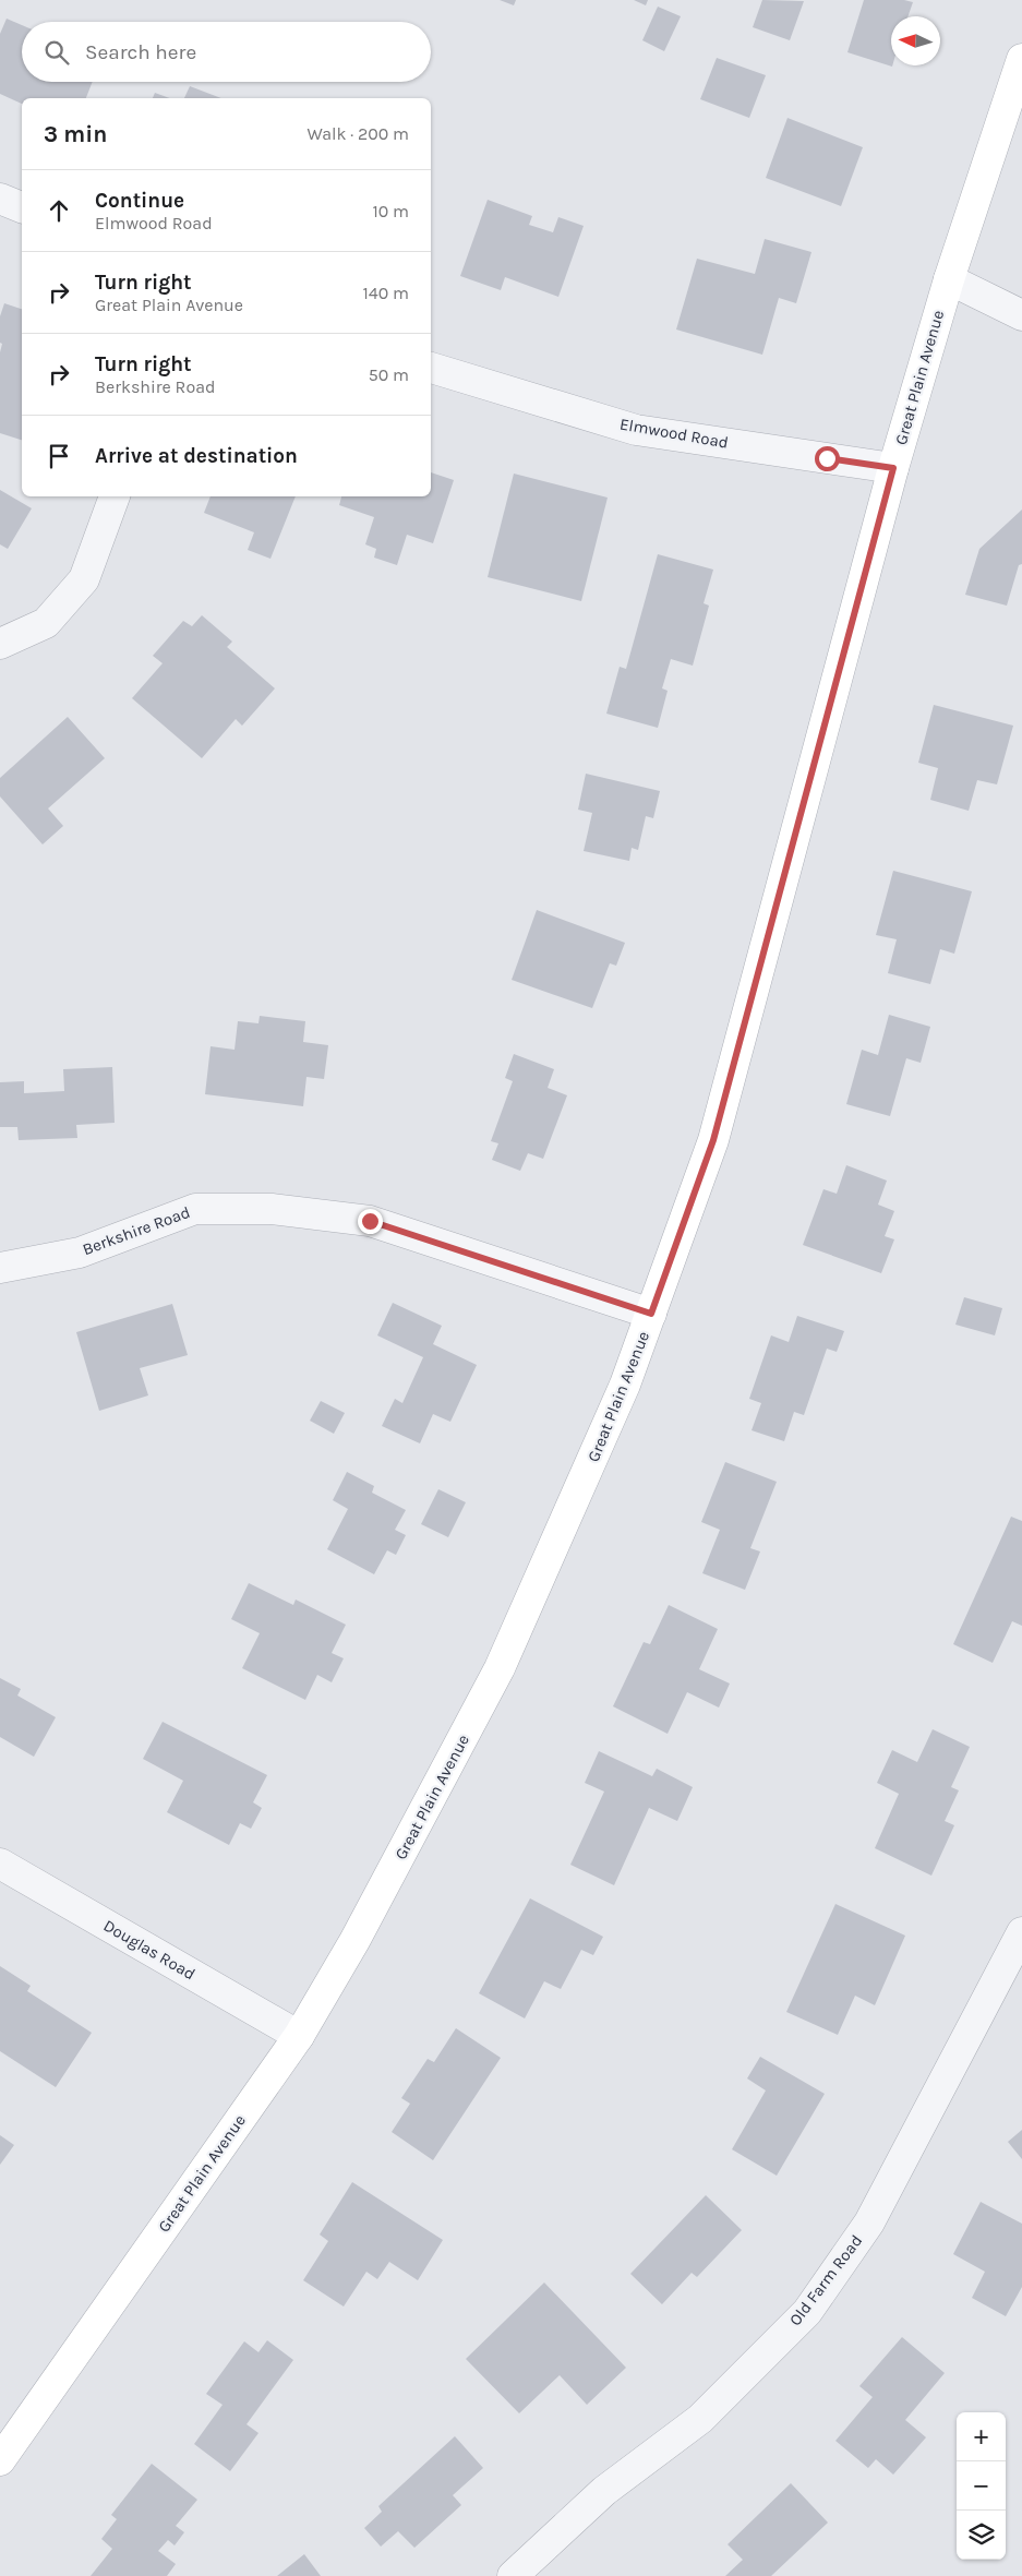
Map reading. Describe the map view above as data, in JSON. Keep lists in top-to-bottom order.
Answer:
{
  "streets": {
    "main road": ["Great Plain Avenue"],
    "street": [
      "Elmwood Road",
      "Berkshire Road",
      "Douglas Road",
      "Old Farm Road"
    ]
  },
  "crossings": [
    ["Great Plain Avenue", "Elmwood Road"],
    ["Great Plain Avenue", "Berkshire Road"],
    ["Great Plain Avenue", "Douglas Road"]
  ],
  "north": "left",
  "page": {
    "search": "Search here",
    "heading": ["3 min", "Walk · 200 m"],
    "list": [
      ["Continue", "Elmwood Road", "10 m"],
      ["Turn right", "Great Plain Avenue", "140 m"],
      ["Turn right", "Berkshire Road", "50 m"],
      "Arrive at destination"
    ],
    "map_buttons": ["+", "−"]
  }
}
